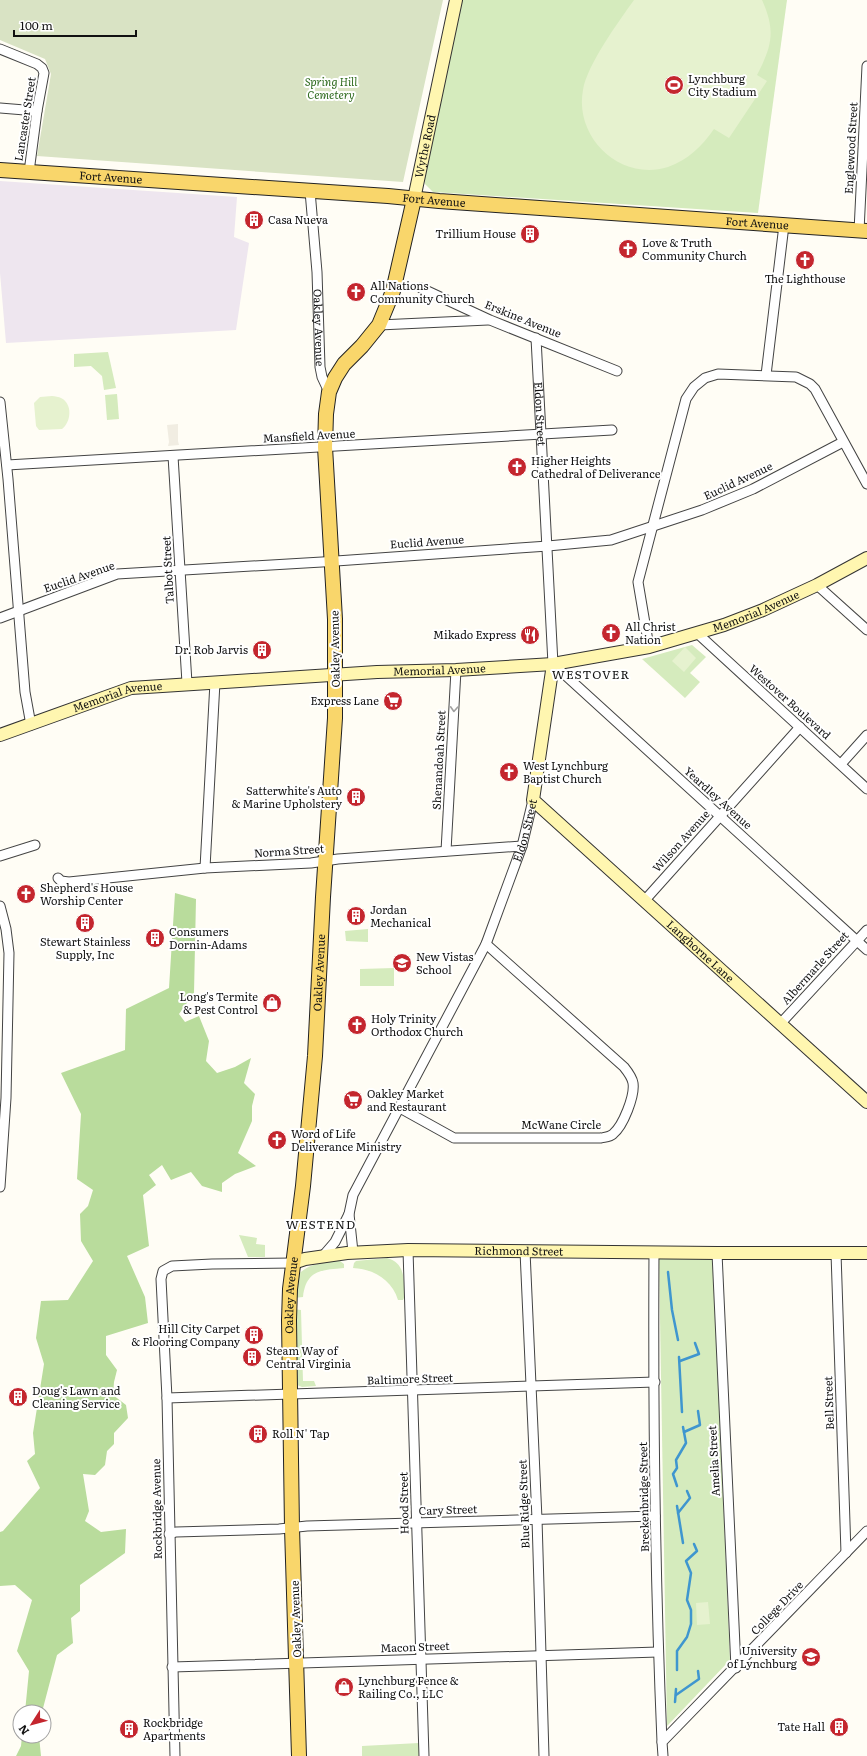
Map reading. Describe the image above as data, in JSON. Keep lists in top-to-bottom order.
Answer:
{
  "streets": {
    "main road": ["Wythe Road", "Fort Avenue", "Oakley Avenue"],
    "street": [
      "Lancaster Street",
      "Englewood Street",
      "Erskine Avenue",
      "Eldon Street",
      "Mansfield Avenue",
      "Euclid Avenue",
      "Talbot Street",
      "Memorial Avenue",
      "Westover Boulevard",
      "Shenandoah Street",
      "Yeardley Avenue",
      "Wilson Avenue",
      "Norma Street",
      "Langhorne Lane",
      "Albermarle Street",
      "McWane Circle",
      "Richmond Street",
      "Baltimore Street",
      "Bell Street",
      "Amelia Street",
      "Breckenbridge Street",
      "Hood Street",
      "Blue Ridge Street",
      "Rockbridge Avenue",
      "Cary Street",
      "College Drive",
      "Macon Street"
    ]
  },
  "crossings": [
    ["Lancaster Street", "Fort Avenue"],
    ["Wythe Road", "Fort Avenue"],
    ["Wythe Road", "Oakley Avenue"],
    ["Englewood Street", "Fort Avenue"],
    ["Fort Avenue", "Oakley Avenue"],
    ["Erskine Avenue", "Eldon Street"],
    ["Oakley Avenue", "Mansfield Avenue"],
    ["Oakley Avenue", "Euclid Avenue"],
    ["Oakley Avenue", "Memorial Avenue"],
    ["Oakley Avenue", "Norma Street"],
    ["Oakley Avenue", "Richmond Street"],
    ["Oakley Avenue", "Baltimore Street"],
    ["Oakley Avenue", "Cary Street"],
    ["Oakley Avenue", "Macon Street"],
    ["Eldon Street", "Mansfield Avenue"],
    ["Eldon Street", "Euclid Avenue"],
    ["Eldon Street", "Memorial Avenue"],
    ["Eldon Street", "Yeardley Avenue"],
    ["Eldon Street", "Norma Street"],
    ["Eldon Street", "Langhorne Lane"],
    ["Eldon Street", "McWane Circle"],
    ["Eldon Street", "Richmond Street"],
    ["Mansfield Avenue", "Talbot Street"],
    ["Euclid Avenue", "Talbot Street"],
    ["Talbot Street", "Memorial Avenue"],
    ["Memorial Avenue", "Westover Boulevard"],
    ["Memorial Avenue", "Shenandoah Street"],
    ["Memorial Avenue", "Yeardley Avenue"],
    ["Westover Boulevard", "Wilson Avenue"],
    ["Shenandoah Street", "Norma Street"],
    ["Yeardley Avenue", "Wilson Avenue"],
    ["Yeardley Avenue", "Albermarle Street"],
    ["Wilson Avenue", "Langhorne Lane"],
    ["Langhorne Lane", "Albermarle Street"],
    ["Richmond Street", "Bell Street"],
    ["Richmond Street", "Amelia Street"],
    ["Richmond Street", "Breckenbridge Street"],
    ["Richmond Street", "Hood Street"],
    ["Richmond Street", "Blue Ridge Street"],
    ["Richmond Street", "Rockbridge Avenue"],
    ["Baltimore Street", "Breckenbridge Street"],
    ["Baltimore Street", "Hood Street"],
    ["Baltimore Street", "Blue Ridge Street"],
    ["Baltimore Street", "Rockbridge Avenue"],
    ["Bell Street", "College Drive"],
    ["Amelia Street", "College Drive"],
    ["Breckenbridge Street", "Cary Street"],
    ["Breckenbridge Street", "College Drive"],
    ["Breckenbridge Street", "Macon Street"],
    ["Hood Street", "Cary Street"],
    ["Hood Street", "Macon Street"],
    ["Blue Ridge Street", "Cary Street"],
    ["Blue Ridge Street", "Macon Street"],
    ["Rockbridge Avenue", "Cary Street"],
    ["Rockbridge Avenue", "Macon Street"]
  ],
  "one_way": ["Shenandoah Street"],
  "districts": ["WESTOVER", "WESTEND"],
  "parks": ["Spring Hill Cemetery"],
  "places": {
    "sports": ["Lynchburg City Stadium"],
    "building": [
      "Casa Nueva",
      "Trillium House",
      "Dr. Rob Jarvis",
      "Satterwhite's Auto & Marine Upholstery",
      "Jordan Mechanical",
      "Stewart Stainless Supply, Inc",
      "Consumers Dornin-Adams",
      "Hill City Carpet & Flooring Company",
      "Steam Way of Central Virginia",
      "Doug's Lawn and Cleaning Service",
      "Roll N' Tap",
      "Tate Hall",
      "Rockbridge Apartments"
    ],
    "church": [
      "Love & Truth Community Church",
      "The Lighthouse",
      "All Nations Community Church",
      "Higher Heights Cathedral of Deliverance",
      "All Christ Nation",
      "West Lynchburg Baptist Church",
      "Shepherd's House Worship Center",
      "Holy Trinity Orthodox Church",
      "Word of Life Deliverance Ministry"
    ],
    "restaurant": ["Mikado Express"],
    "supermarket": ["Express Lane", "Oakley Market and Restaurant"],
    "school or university": ["New Vistas School", "University of Lynchburg"],
    "shop": ["Long's Termite & Pest Control", "Lynchburg Fence & Railing Co., LLC"]
  },
  "scale_bar": "100 m",
  "north": "bottom left"
}
